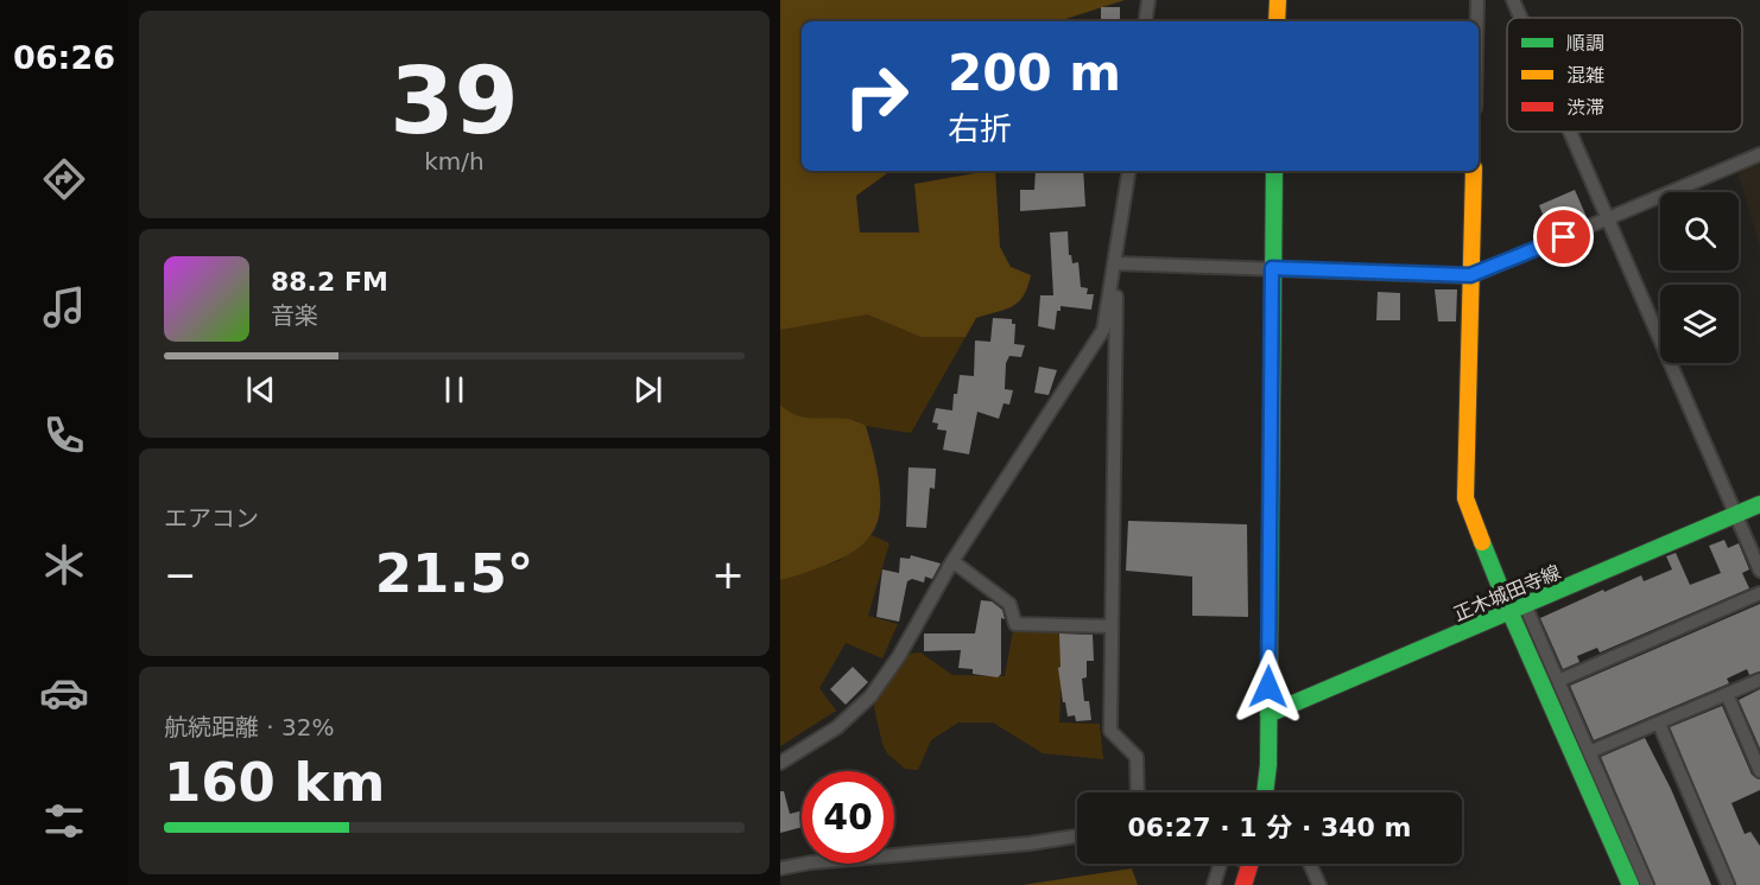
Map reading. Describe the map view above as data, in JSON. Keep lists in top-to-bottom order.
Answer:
{
  "streets": {
    "street": ["正木城田寺線"]
  },
  "legend": ["順調", "混雑", "渋滞"],
  "page": {
    "tabs": "06:26",
    "tile": [
      ["39", "km/h"],
      "エアコン",
      ["航続距離 · 32%", "160 km"]
    ],
    "turn": ["200 m", "右折"],
    "song": ["88.2 FM", "音楽"],
    "heat": ["−", "21.5°", "+"],
    "limit": "40",
    "trip": "06:27 · 1 分 · 340 m"
  }
}
